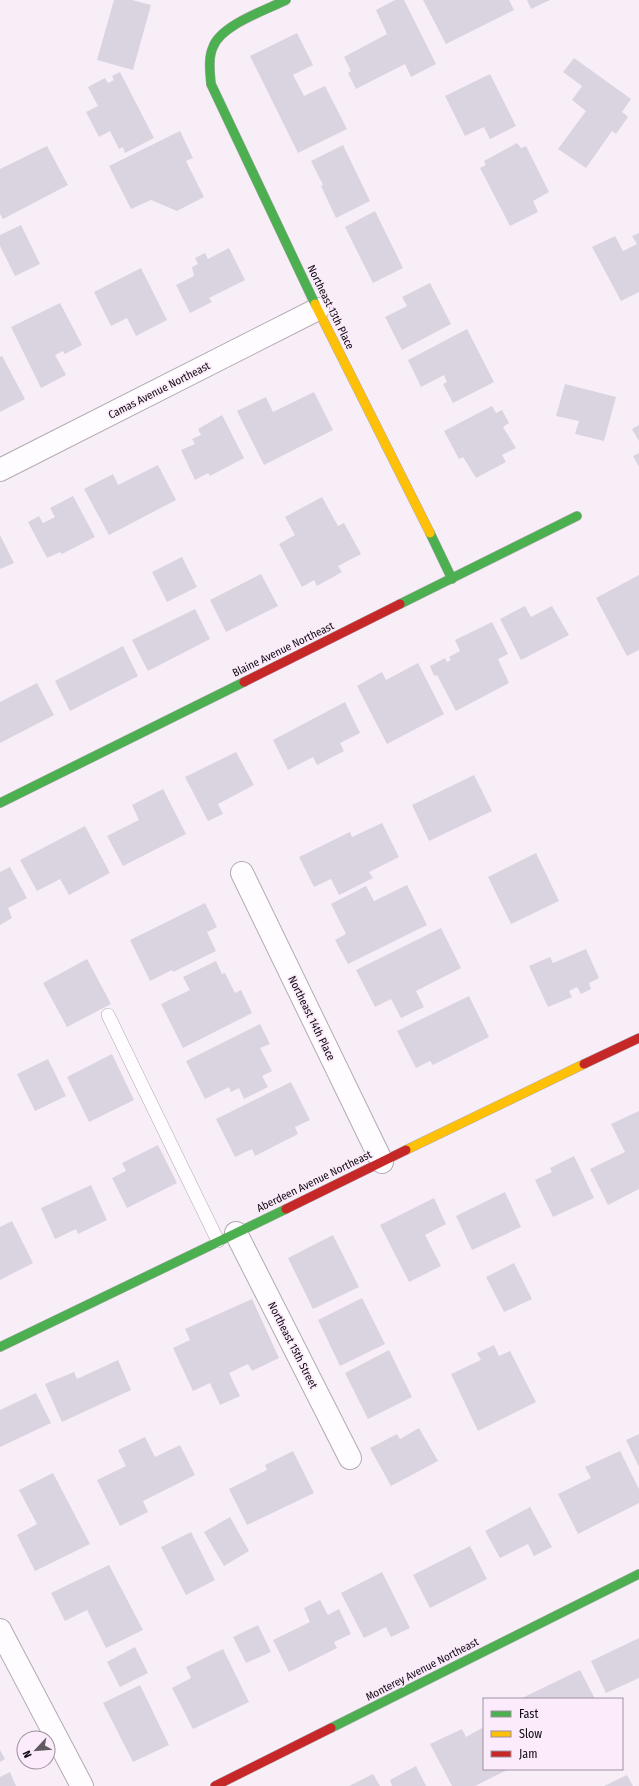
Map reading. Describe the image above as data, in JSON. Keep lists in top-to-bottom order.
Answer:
{
  "streets": {
    "street": [
      "Northeast 13th Place",
      "Camas Avenue Northeast",
      "Blaine Avenue Northeast",
      "Northeast 14th Place",
      "Aberdeen Avenue Northeast",
      "Northeast 15th Street",
      "Monterey Avenue Northeast"
    ]
  },
  "crossings": [
    ["Northeast 13th Place", "Camas Avenue Northeast"],
    ["Northeast 13th Place", "Blaine Avenue Northeast"],
    ["Northeast 14th Place", "Aberdeen Avenue Northeast"],
    ["Aberdeen Avenue Northeast", "Northeast 15th Street"]
  ],
  "legend": ["Fast", "Slow", "Jam"],
  "north": "bottom left"
}
